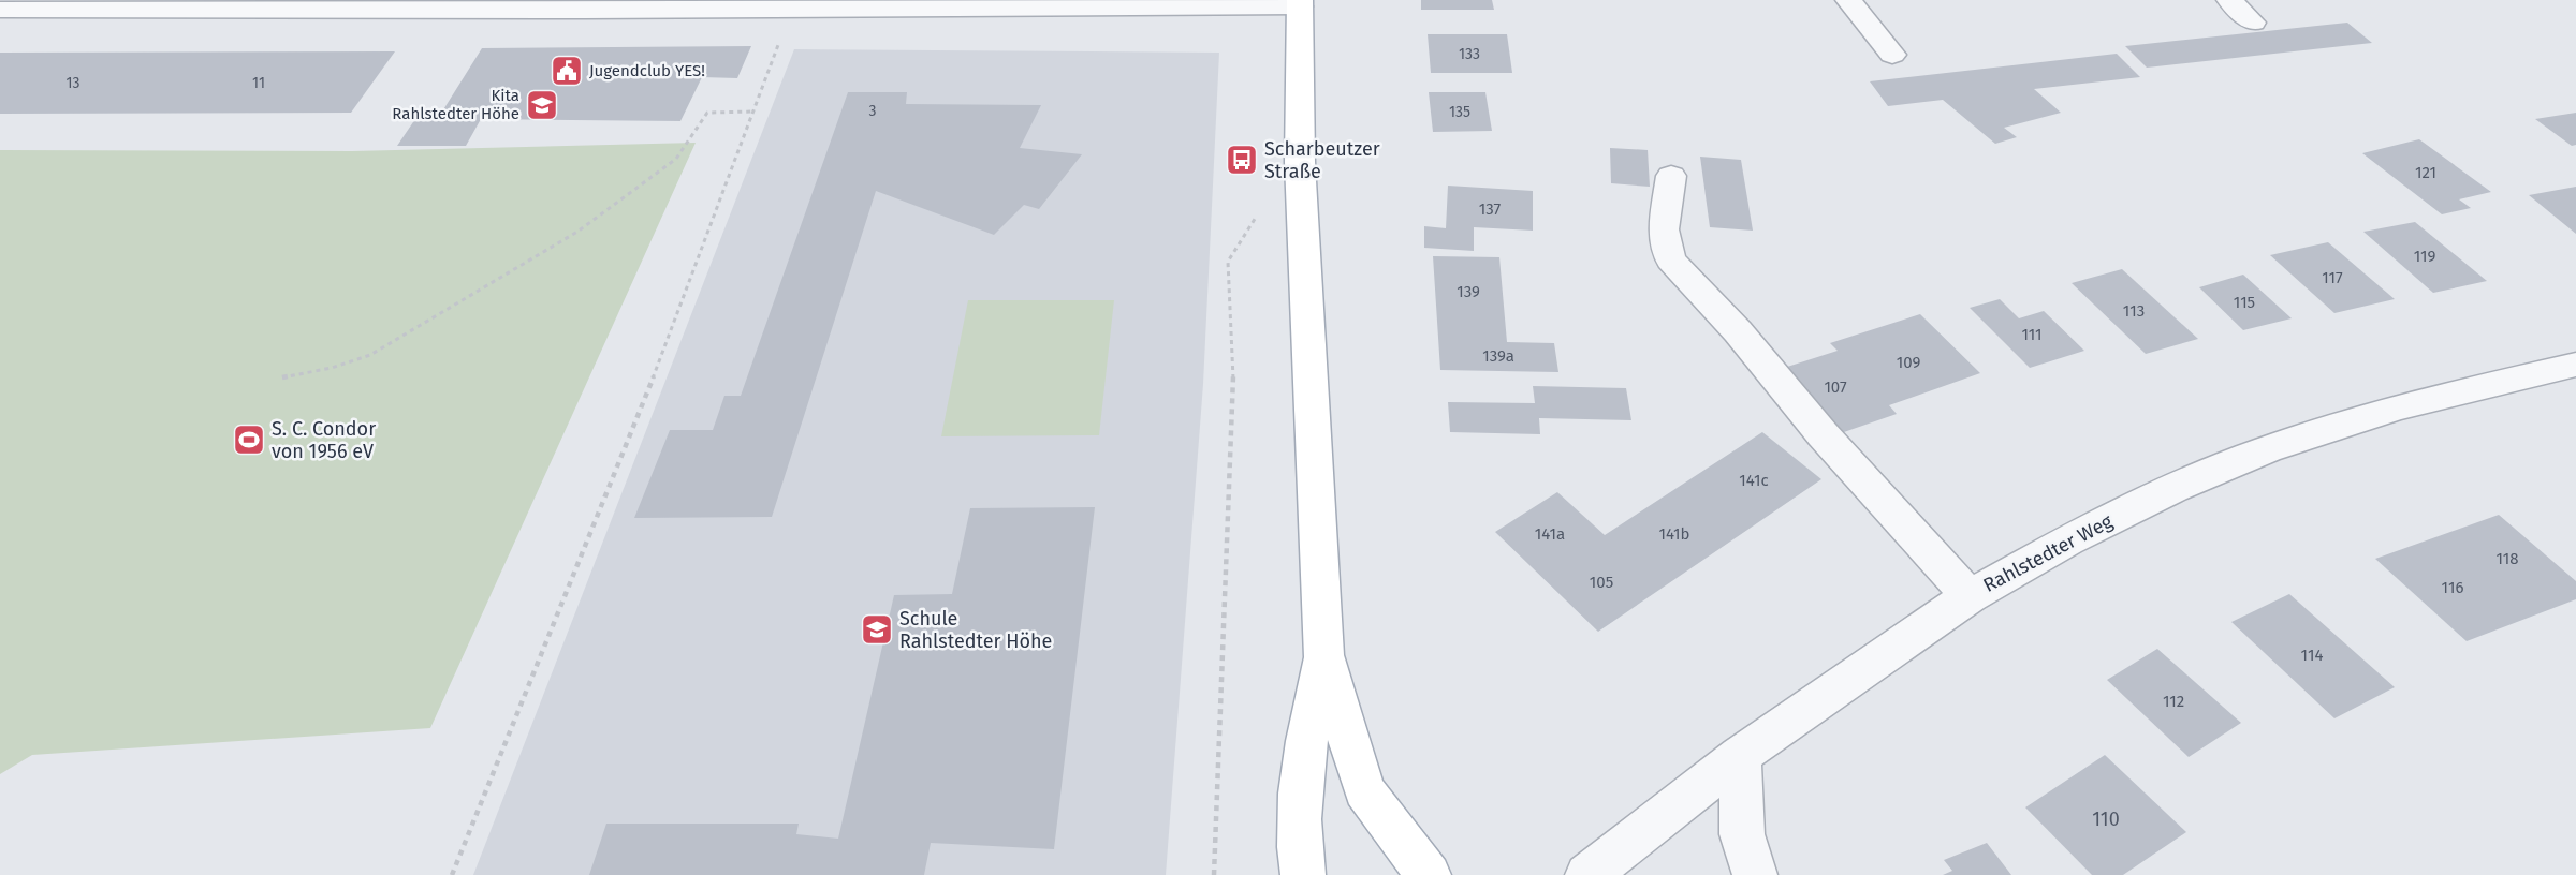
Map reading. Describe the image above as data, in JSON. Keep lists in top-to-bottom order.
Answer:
{
  "streets": {
    "street": ["Rahlstedter Weg"]
  },
  "places": {
    "public building": ["Jugendclub YES!"],
    "school or university": ["Kita Rahlstedter Höhe", "Schule Rahlstedter Höhe"],
    "bus stop": ["Scharbeutzer Straße"],
    "sports": ["S. C. Condor von 1956 eV"]
  },
  "house_numbers": [
    "133",
    "13",
    "11",
    "3",
    "135",
    "121",
    "137",
    "119",
    "117",
    "139",
    "115",
    "113",
    "111",
    "139a",
    "109",
    "107",
    "141c",
    "141a",
    "141b",
    "118",
    "105",
    "116",
    "114",
    "112",
    "110"
  ]
}
